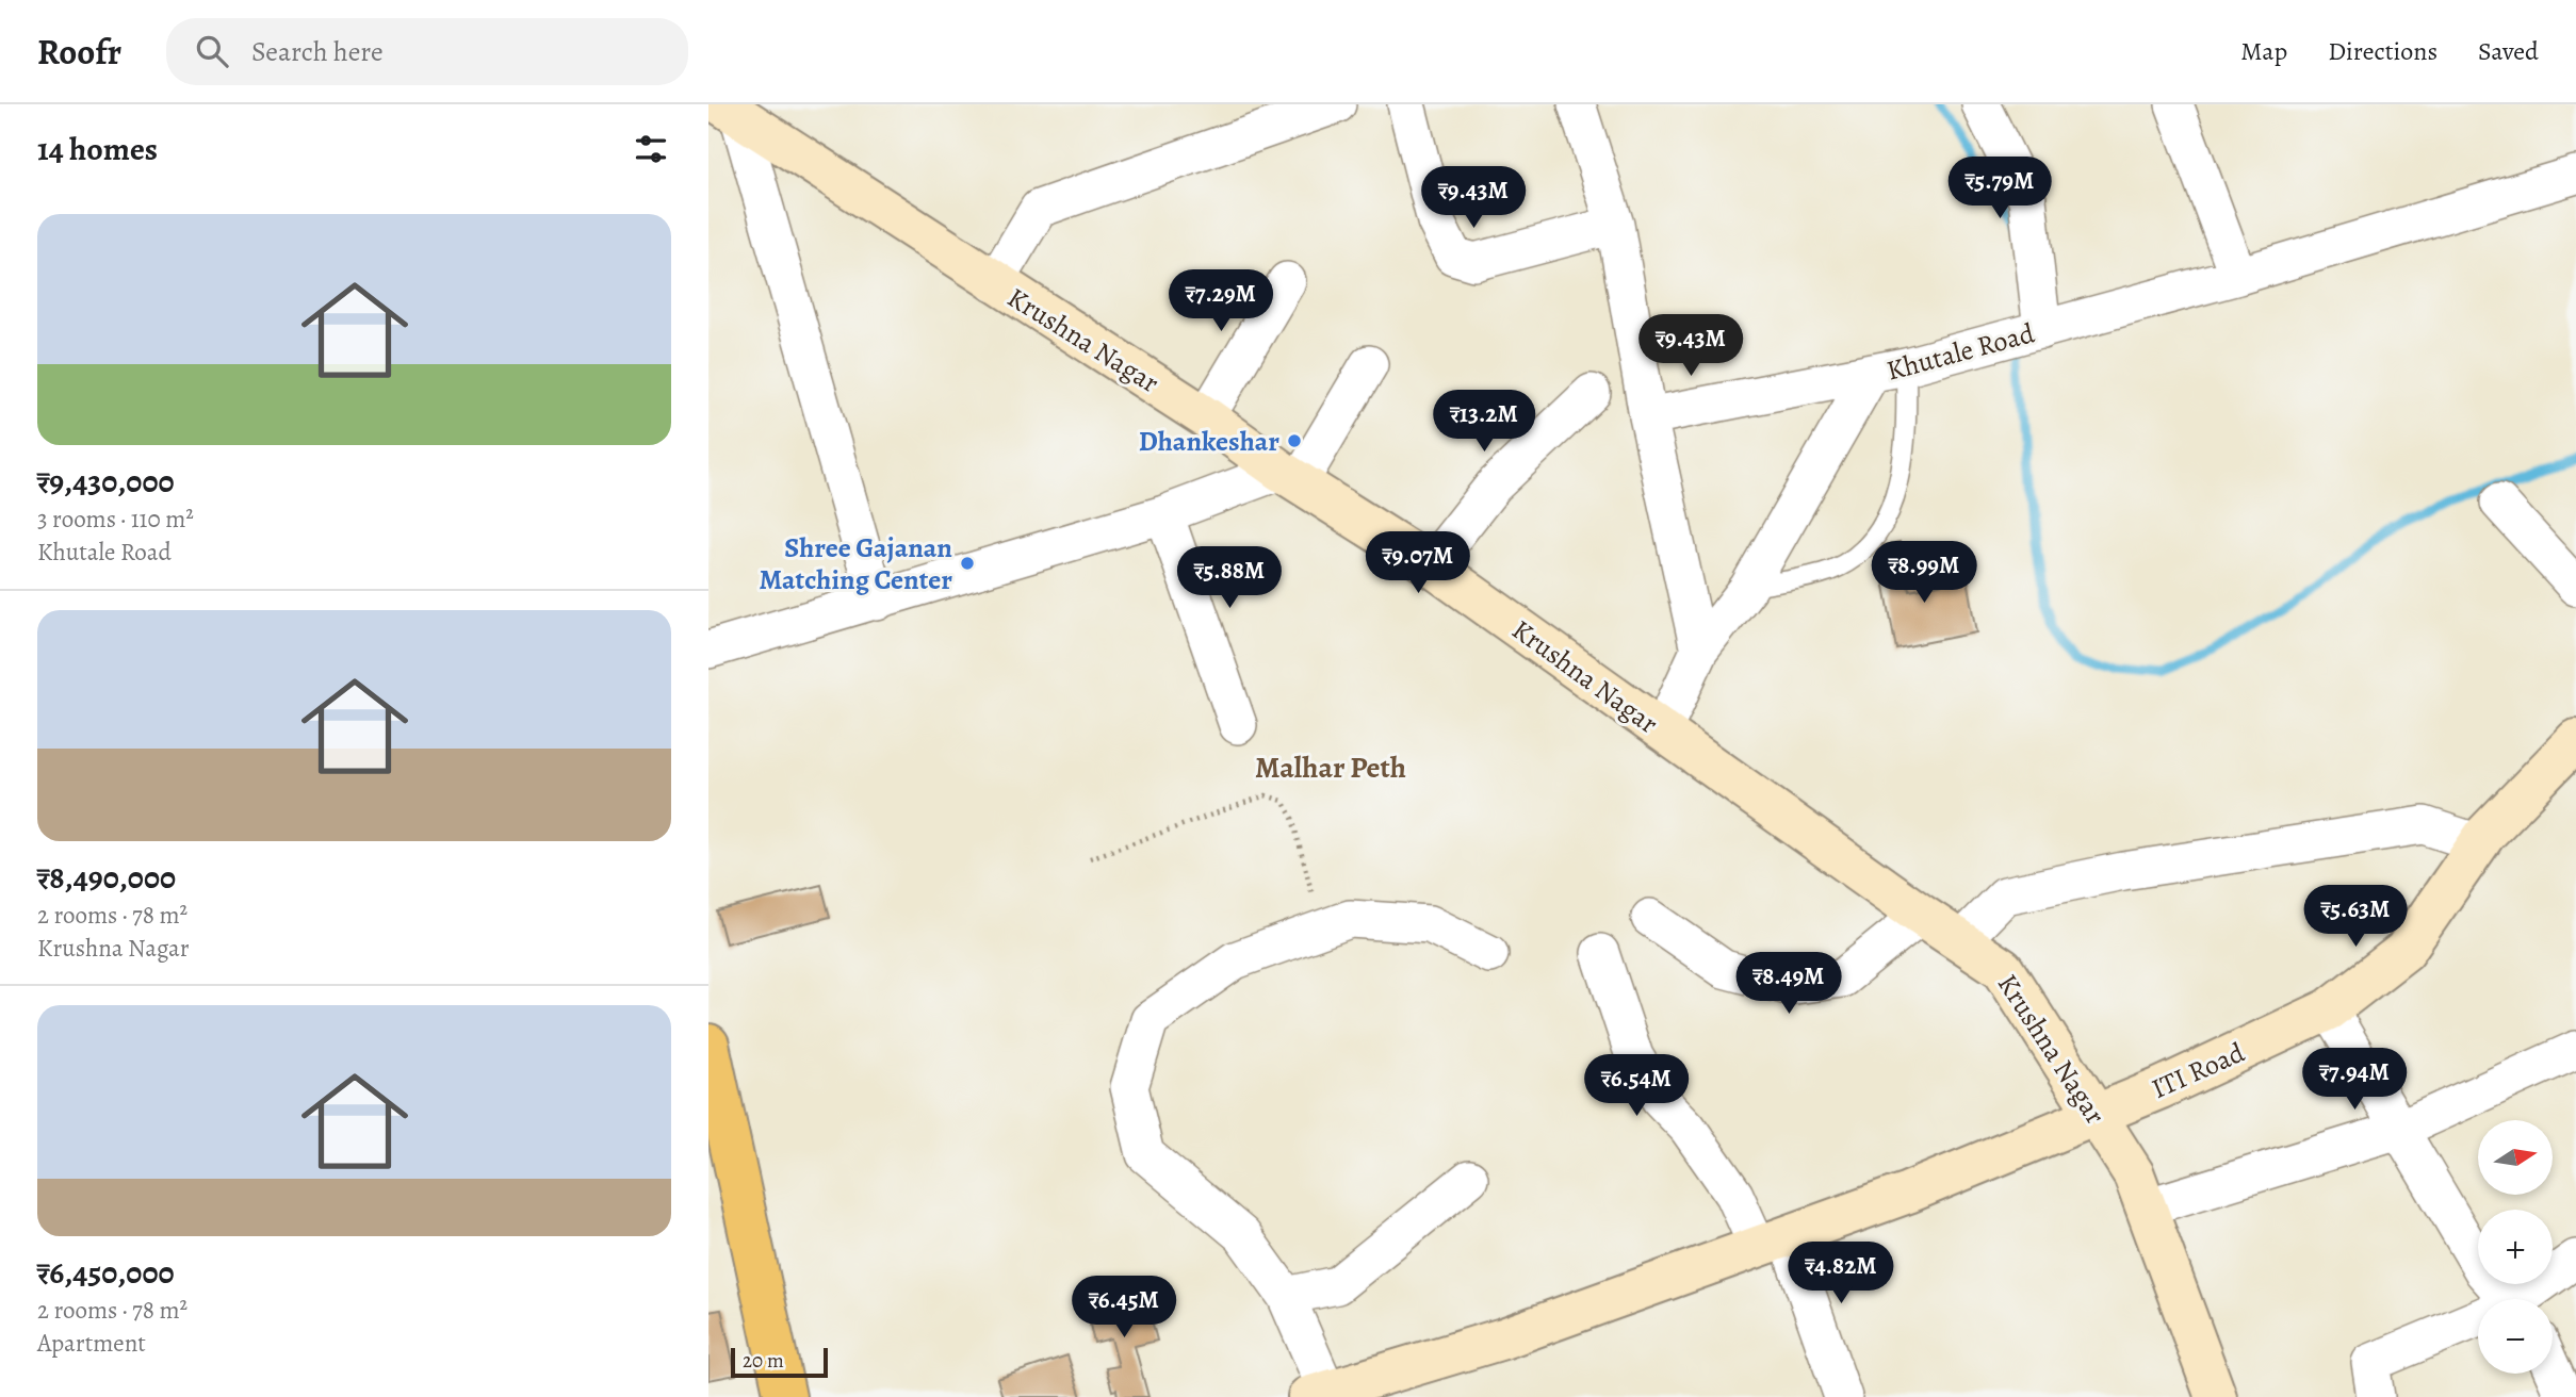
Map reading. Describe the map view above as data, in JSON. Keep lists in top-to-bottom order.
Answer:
{
  "streets": {
    "main road": ["Krushna Nagar", "ITI Road"],
    "street": ["Khutale Road"]
  },
  "crossings": [
    ["Krushna Nagar", "ITI Road"]
  ],
  "districts": ["Malhar Peth"],
  "places": ["Dhankeshar", "Shree Gajanan Matching Center"],
  "scale_bar": "20 m",
  "north": "right",
  "page": {
    "header": "Roofr",
    "search": "Search here",
    "nav": ["Map", "Directions", "Saved"],
    "heading": "14 homes",
    "price": [
      "₹5.79M",
      "₹9.43M",
      "₹7.29M",
      "₹9.43M",
      "₹13.2M",
      "₹9.07M",
      "₹8.99M",
      "₹5.88M",
      "₹5.63M",
      "₹8.49M",
      "₹7.94M",
      "₹6.54M",
      "₹4.82M",
      "₹6.45M"
    ],
    "list": [
      {
        "name": "₹9,430,000",
        "note": "3 rooms · 110 m² · Khutale Road"
      },
      {
        "name": "₹8,490,000",
        "note": "2 rooms · 78 m² · Krushna Nagar"
      },
      {
        "name": "₹6,450,000",
        "note": "2 rooms · 78 m² · Apartment"
      }
    ],
    "map_buttons": ["+", "−"],
    "scale": "20 m"
  }
}
